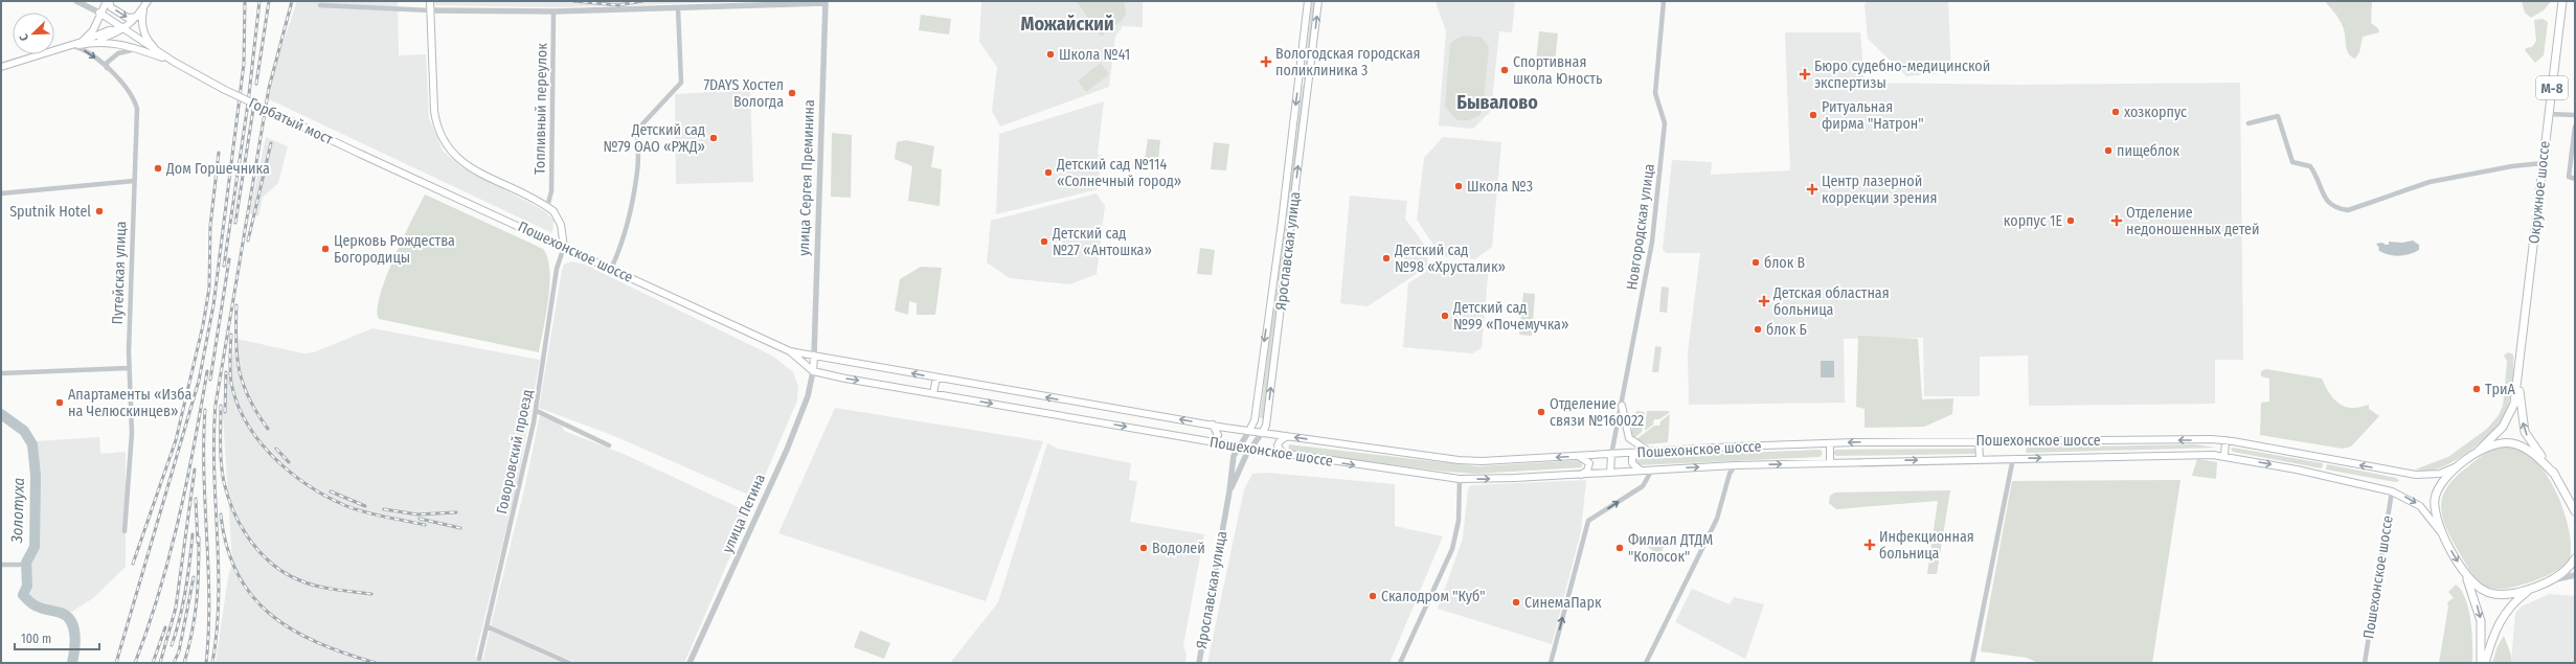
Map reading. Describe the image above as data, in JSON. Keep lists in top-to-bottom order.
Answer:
{
  "streets": {
    "main road": [
      "М-8",
      "Горбатый мост",
      "Окружное шоссе",
      "Ярославская улица",
      "Пошехонское шоссе"
    ],
    "street": [
      "Топливный переулок",
      "улица Сергея Преминина",
      "Новгородская улица",
      "Путейская улица",
      "Говоровский проезд",
      "улица Петина"
    ]
  },
  "crossings": [
    ["Горбатый мост", "Пошехонское шоссе"],
    ["улица Сергея Преминина", "Пошехонское шоссе"],
    ["Окружное шоссе", "Пошехонское шоссе"],
    ["Новгородская улица", "Пошехонское шоссе"],
    ["Ярославская улица", "Пошехонское шоссе"],
    ["Пошехонское шоссе", "Говоровский проезд"],
    ["Пошехонское шоссе", "улица Петина"]
  ],
  "districts": ["Можайский", "Бывалово"],
  "water": ["Золотуха"],
  "places": {
    "other": [
      "Школа №41",
      "Спортивная школа Юность",
      "7DAYS Хостел Вологда",
      "хозкорпус",
      "Ритуальная фирма \"Натрон\"",
      "Детский сад №79 ОАО «РЖД»",
      "пищеблок",
      "Дом Горшечника",
      "Детский сад №114 «Солнечный город»",
      "Школа №3",
      "Sputnik Hotel",
      "корпус 1Е",
      "Детский сад №27 «Антошка»",
      "Церковь Рождества Богородицы",
      "Детский сад №98 «Хрусталик»",
      "блок В",
      "Детский сад №99 «Почемучка»",
      "блок Б",
      "ТриА",
      "Апартаменты «Изба на Челюскинцев»",
      "Отделение связи №160022",
      "Водолей",
      "Филиал ДТДМ \"Колосок\"",
      "Скалодром \"Куб\"",
      "СинемаПарк"
    ],
    "health": [
      "Вологодская городская поликлиника 3",
      "Бюро судебно-медицинской экспертизы",
      "Центр лазерной коррекции зрения",
      "Отделение недоношенных детей",
      "Детская областная больница",
      "Инфекционная больница"
    ]
  },
  "scale_bar": "100 m",
  "north": "bottom left"
}
